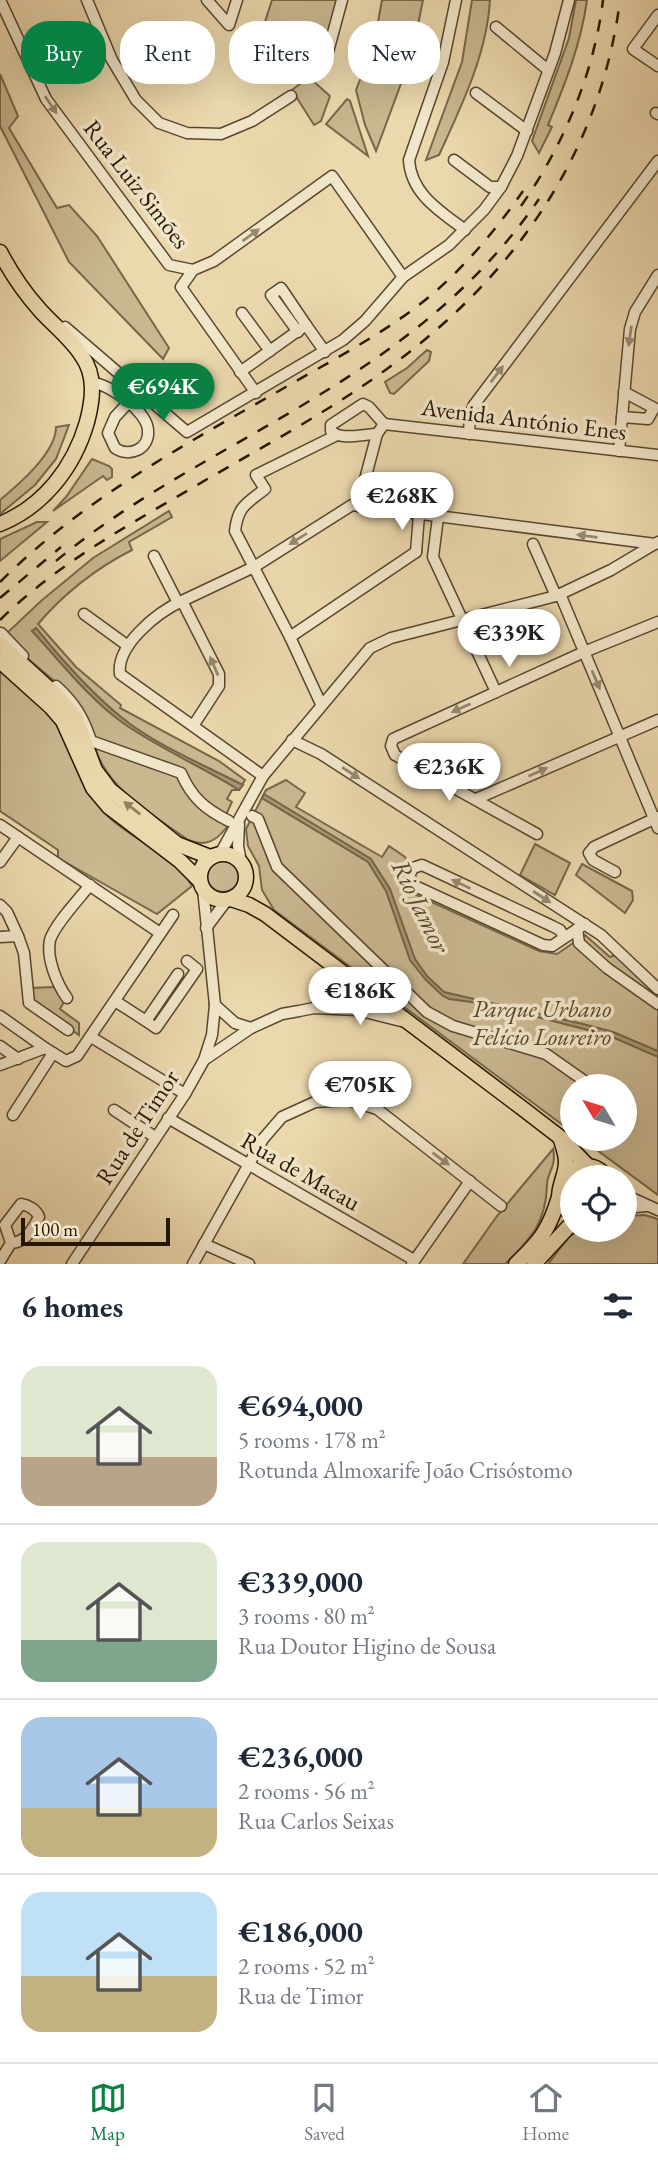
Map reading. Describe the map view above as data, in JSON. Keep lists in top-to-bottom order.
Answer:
{
  "streets": {
    "street": [
      "Rua Luiz Simões",
      "Avenida António Enes",
      "Rua de Timor",
      "Rua de Macau"
    ]
  },
  "crossings": [
    ["Rua de Timor", "Rua de Macau"]
  ],
  "one_way": ["Rua Luiz Simões"],
  "water": ["Rio Jamor"],
  "parks": ["Parque Urbano Felício Loureiro"],
  "scale_bar": "100 m",
  "north": "top left",
  "page": {
    "chip": [
      "Buy",
      "Rent",
      "Filters",
      "New"
    ],
    "price": [
      "€694K",
      "€268K",
      "€339K",
      "€236K",
      "€186K",
      "€705K"
    ],
    "scale": "100 m",
    "heading": "6 homes",
    "list": [
      {
        "name": "€694,000",
        "note": "5 rooms · 178 m² · Rotunda Almoxarife João Crisóstomo"
      },
      {
        "name": "€339,000",
        "note": "3 rooms · 80 m² · Rua Doutor Higino de Sousa"
      },
      {
        "name": "€236,000",
        "note": "2 rooms · 56 m² · Rua Carlos Seixas"
      },
      {
        "name": "€186,000",
        "note": "2 rooms · 52 m² · Rua de Timor"
      }
    ],
    "tabs": ["Map", "Saved", "Home"]
  }
}
